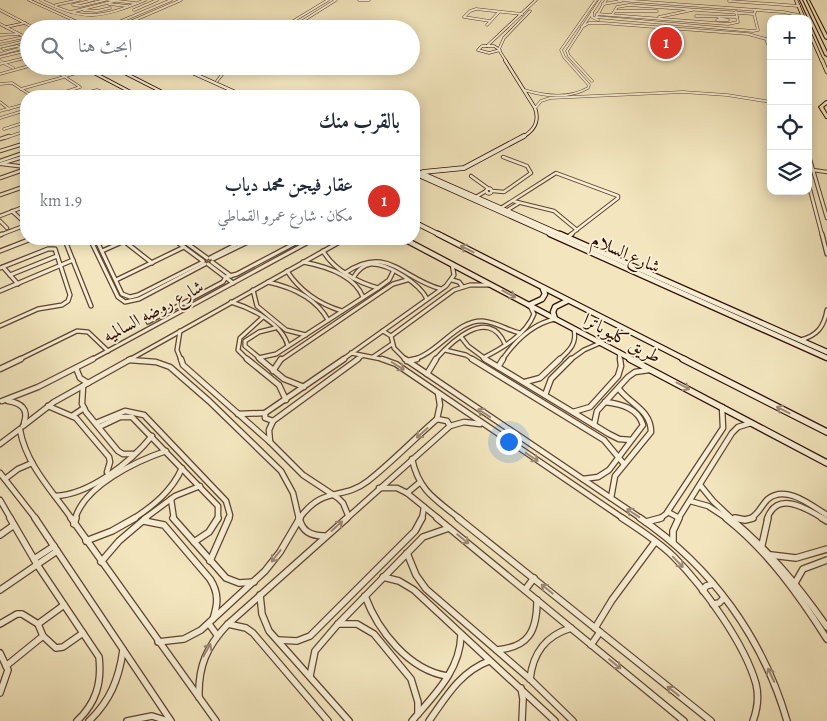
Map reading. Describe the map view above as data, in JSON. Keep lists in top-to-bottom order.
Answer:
{
  "streets": {
    "main road": ["شارع السلام", "طريق كليوباترا"],
    "street": ["شارع روضه السالميه"]
  },
  "page": {
    "map_buttons": ["+", "−"],
    "search": "ابحث هنا",
    "pins": "1",
    "heading": "بالقرب منك",
    "list": [
      {
        "mark": "1",
        "name": "عقار فيجن محمد دياب",
        "note": "مكان · شارع عمرو القماطي",
        "value": "1.9 km"
      }
    ]
  }
}
